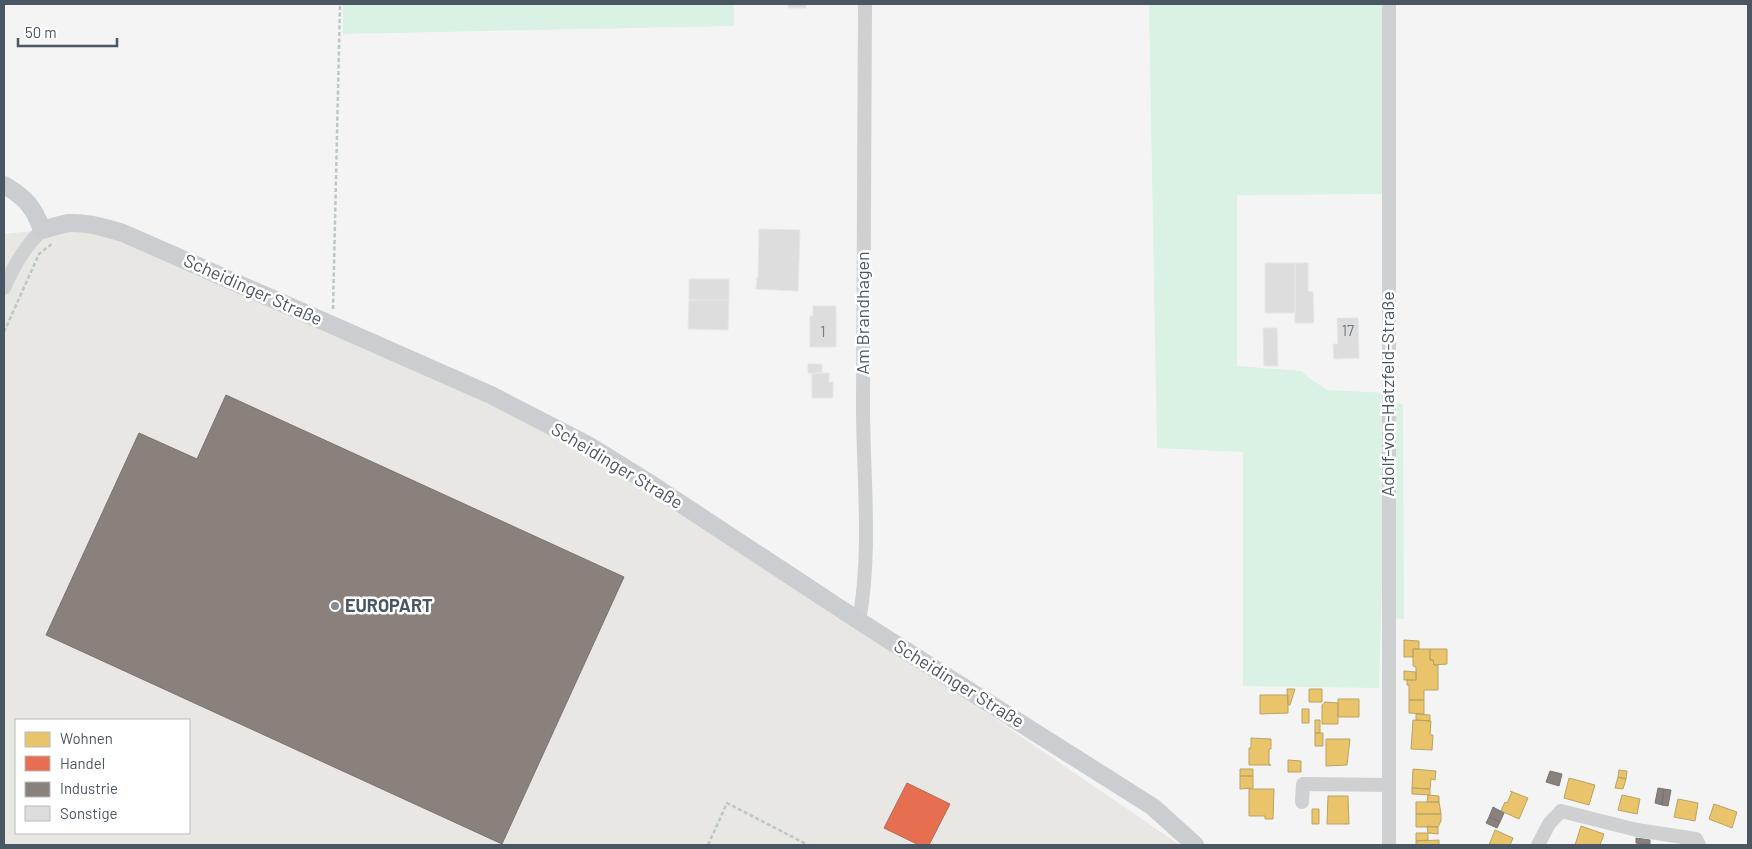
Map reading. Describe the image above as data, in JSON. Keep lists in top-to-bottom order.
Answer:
{
  "streets": {
    "main road": ["Scheidinger Straße"],
    "street": ["Am Brandhagen", "Adolf-von-Hatzfeld-Straße"]
  },
  "crossings": [
    ["Scheidinger Straße", "Am Brandhagen"]
  ],
  "places": ["EUROPART"],
  "house_numbers": ["17", "1"],
  "legend": [
    "Wohnen",
    "Handel",
    "Industrie",
    "Sonstige"
  ],
  "scale_bar": "50 m"
}
